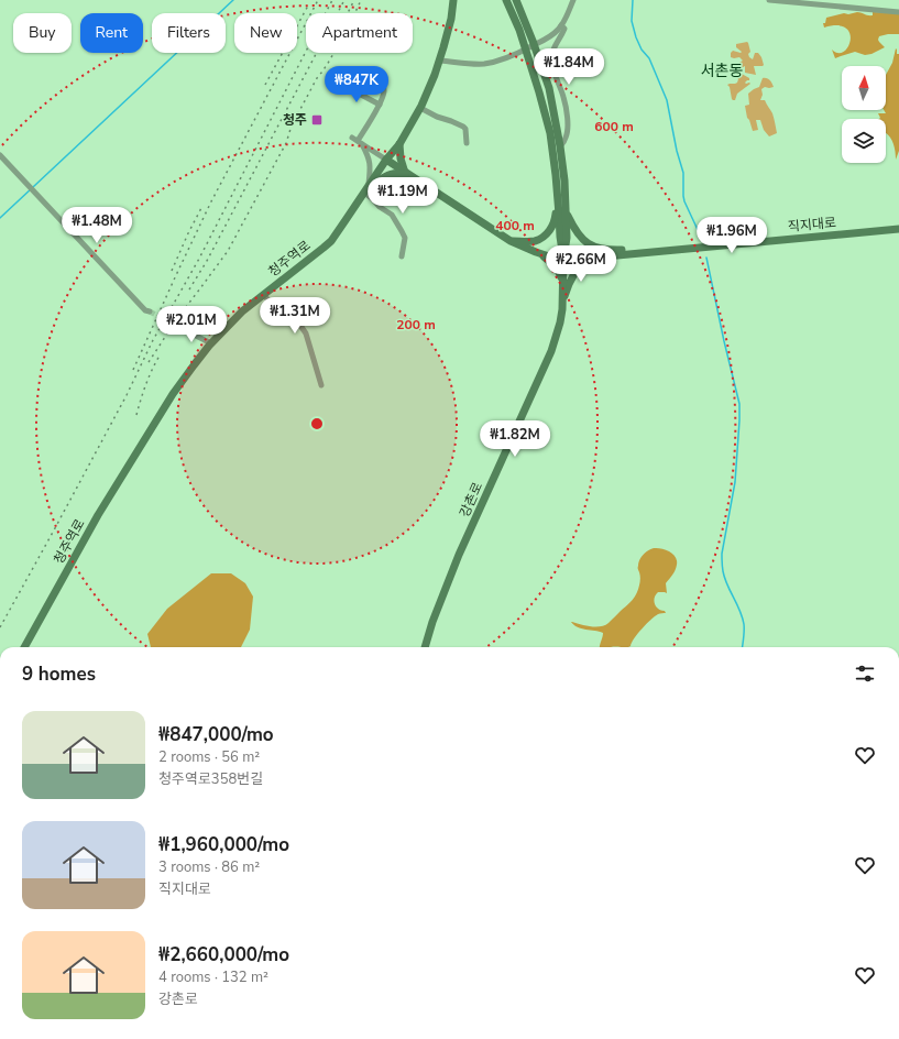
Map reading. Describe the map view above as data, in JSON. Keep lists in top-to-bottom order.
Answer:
{
  "streets": {
    "main road": ["직지대로", "청주역로", "강촌로"]
  },
  "crossings": [
    ["직지대로", "청주역로"],
    ["직지대로", "강촌로"]
  ],
  "districts": ["서촌동"],
  "places": {
    "transit": ["청주"]
  },
  "north": "top",
  "page": {
    "chip": [
      "Buy",
      "Rent",
      "Filters",
      "New",
      "Apartment"
    ],
    "price": [
      "₩1.84M",
      "₩847K",
      "₩1.19M",
      "₩1.48M",
      "₩1.96M",
      "₩2.66M",
      "₩1.31M",
      "₩2.01M",
      "₩1.82M"
    ],
    "heading": "9 homes",
    "list": [
      {
        "name": "₩847,000/mo",
        "note": "2 rooms · 56 m² · 청주역로358번길"
      },
      {
        "name": "₩1,960,000/mo",
        "note": "3 rooms · 86 m² · 직지대로"
      },
      {
        "name": "₩2,660,000/mo",
        "note": "4 rooms · 132 m² · 강촌로"
      }
    ]
  },
  "rings": ["600 m", "400 m", "200 m"]
}
